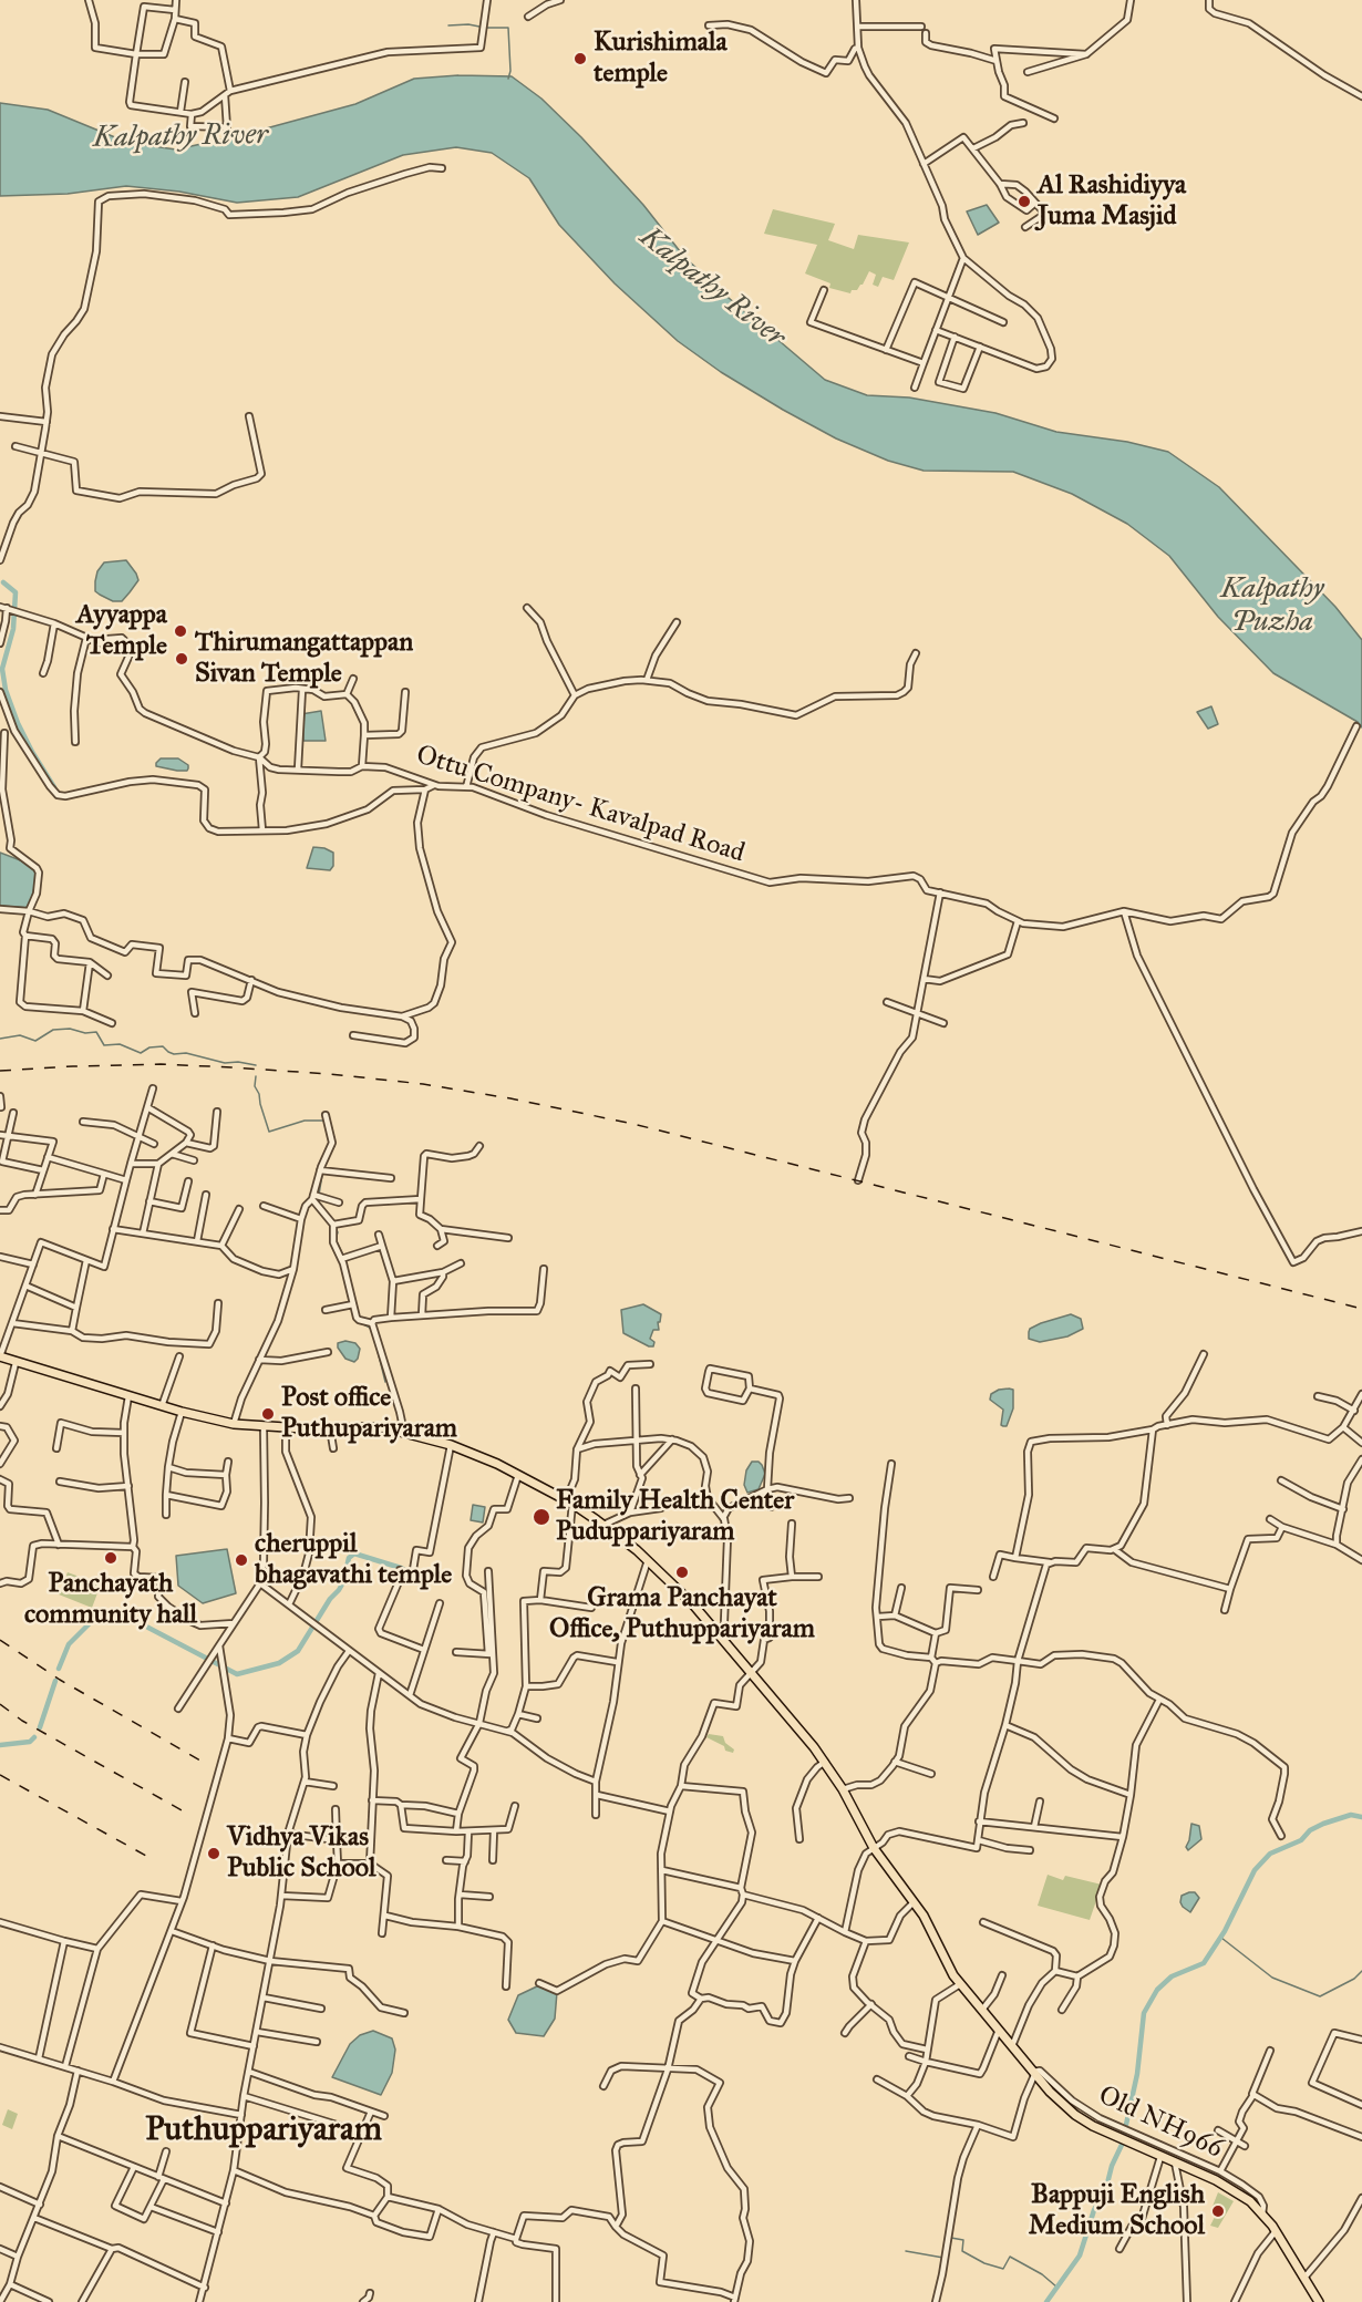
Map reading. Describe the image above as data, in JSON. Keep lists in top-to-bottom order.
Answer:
{
  "streets": {
    "street": ["Ottu Company- Kavalpad Road", "Old NH966"]
  },
  "districts": ["Puthuppariyaram"],
  "water": ["Kalpathy River", "Kalpathy Puzha"],
  "places": [
    "Kurishimala temple",
    "Al Rashidiyya Juma Masjid",
    "Ayyappa Temple",
    "Thirumangattappan Sivan Temple",
    "Post office Puthupariyaram",
    "Family Health Center Puduppariyaram",
    "Panchayath community hall",
    "cheruppil bhagavathi temple",
    "Grama Panchayat Office, Puthuppariyaram",
    "Vidhya Vikas Public School",
    "Bappuji English Medium School"
  ]
}
